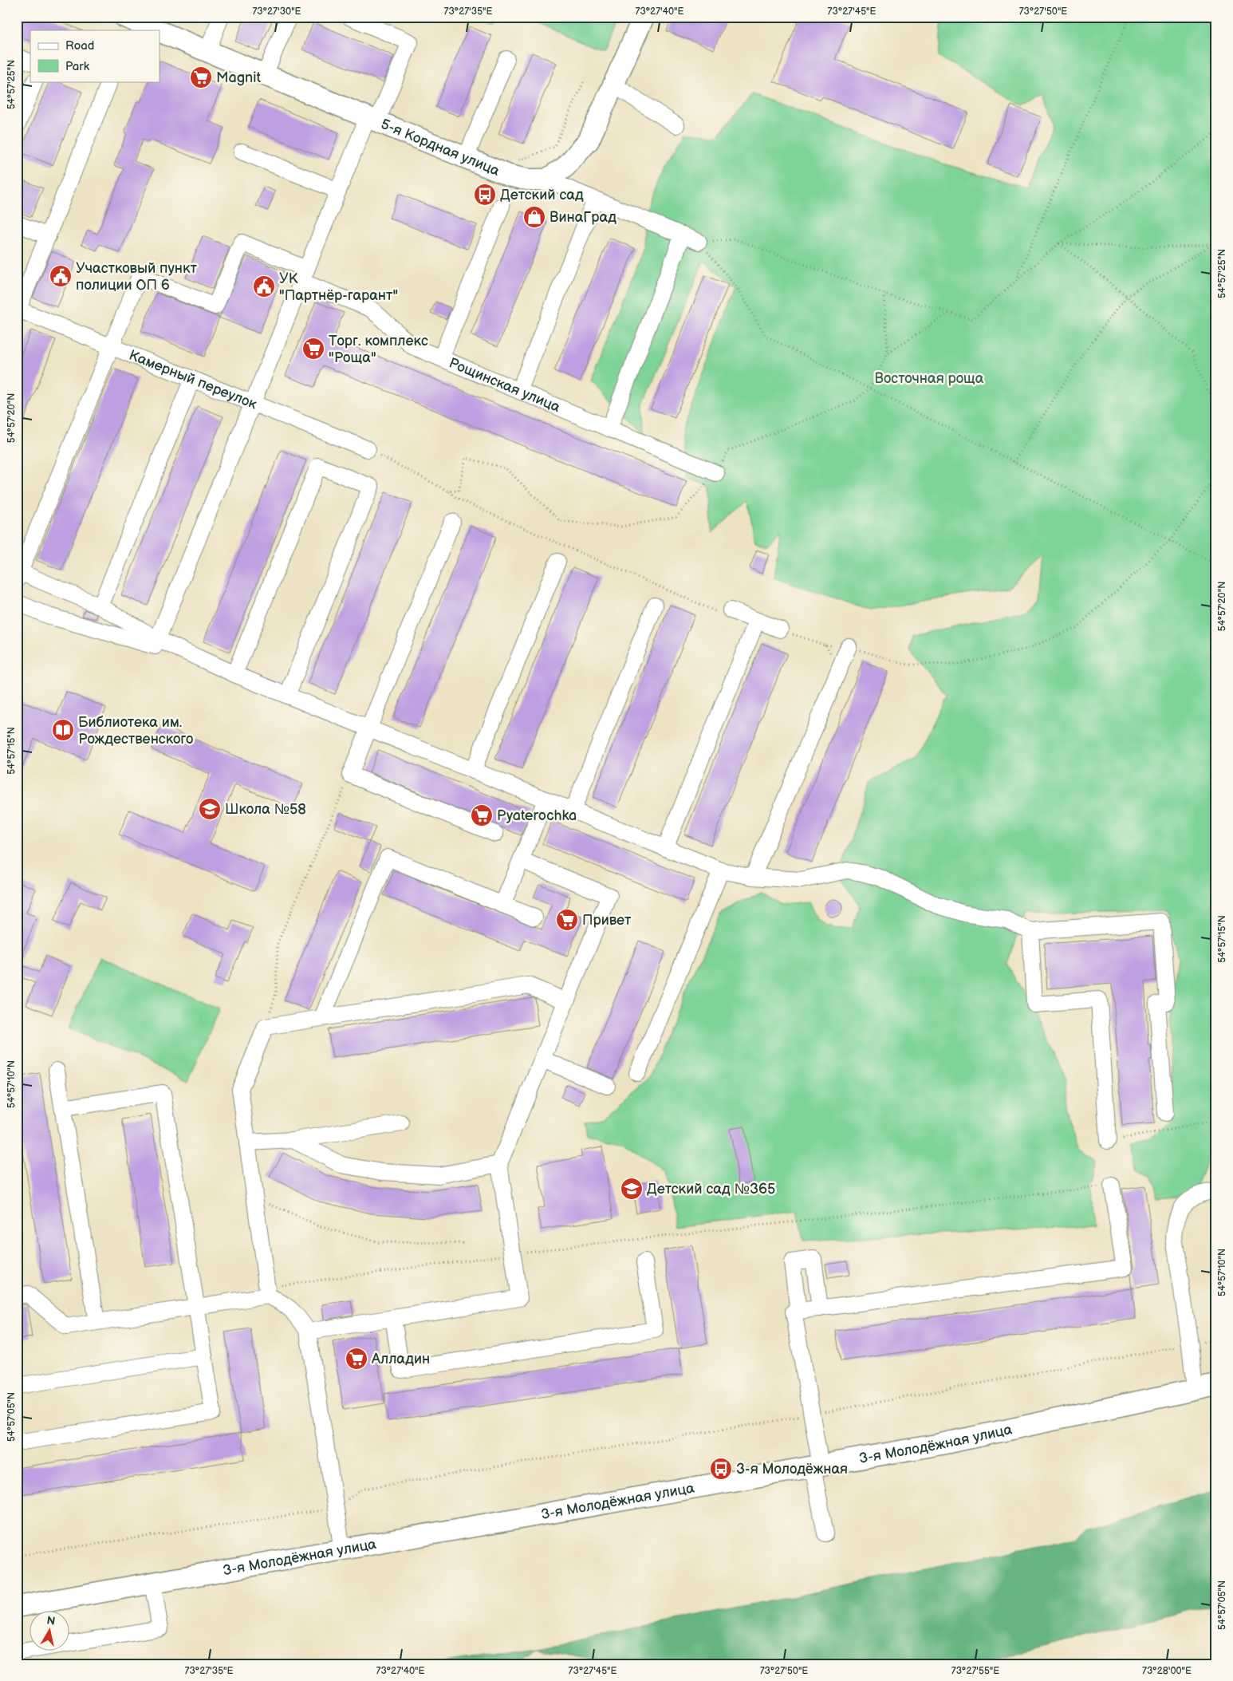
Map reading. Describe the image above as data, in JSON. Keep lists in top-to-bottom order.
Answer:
{
  "streets": {
    "main road": ["5-я Кордная улица", "3-я Молодёжная улица"],
    "street": ["Камерный переулок", "Рощинская улица"]
  },
  "crossings": [
    ["Камерный переулок", "Рощинская улица"]
  ],
  "parks": ["Восточная роща"],
  "places": {
    "supermarket": [
      "Magnit",
      "Торг. комплекс \"Роща\"",
      "Pyaterochka",
      "Привет",
      "Алладин"
    ],
    "bus stop": ["Детский сад", "3-я Молодёжная"],
    "shop": ["ВинаГрад"],
    "public building": ["Участковый пункт полиции ОП 6", "УК \"Партнёр-гарант\""],
    "library": ["Библиотека им. Рождественского"],
    "school or university": ["Школа №58", "Детский сад №365"]
  },
  "legend": ["Road", "Park"],
  "north": "top",
  "coordinates": [
    "73°27'30\"E",
    "73°27'35\"E",
    "73°27'40\"E",
    "73°27'45\"E",
    "73°27'50\"E",
    "54°57'25\"N",
    "54°57'20\"N",
    "54°57'15\"N",
    "54°57'10\"N",
    "54°57'05\"N",
    "73°27'55\"E",
    "73°28'00\"E"
  ]
}
